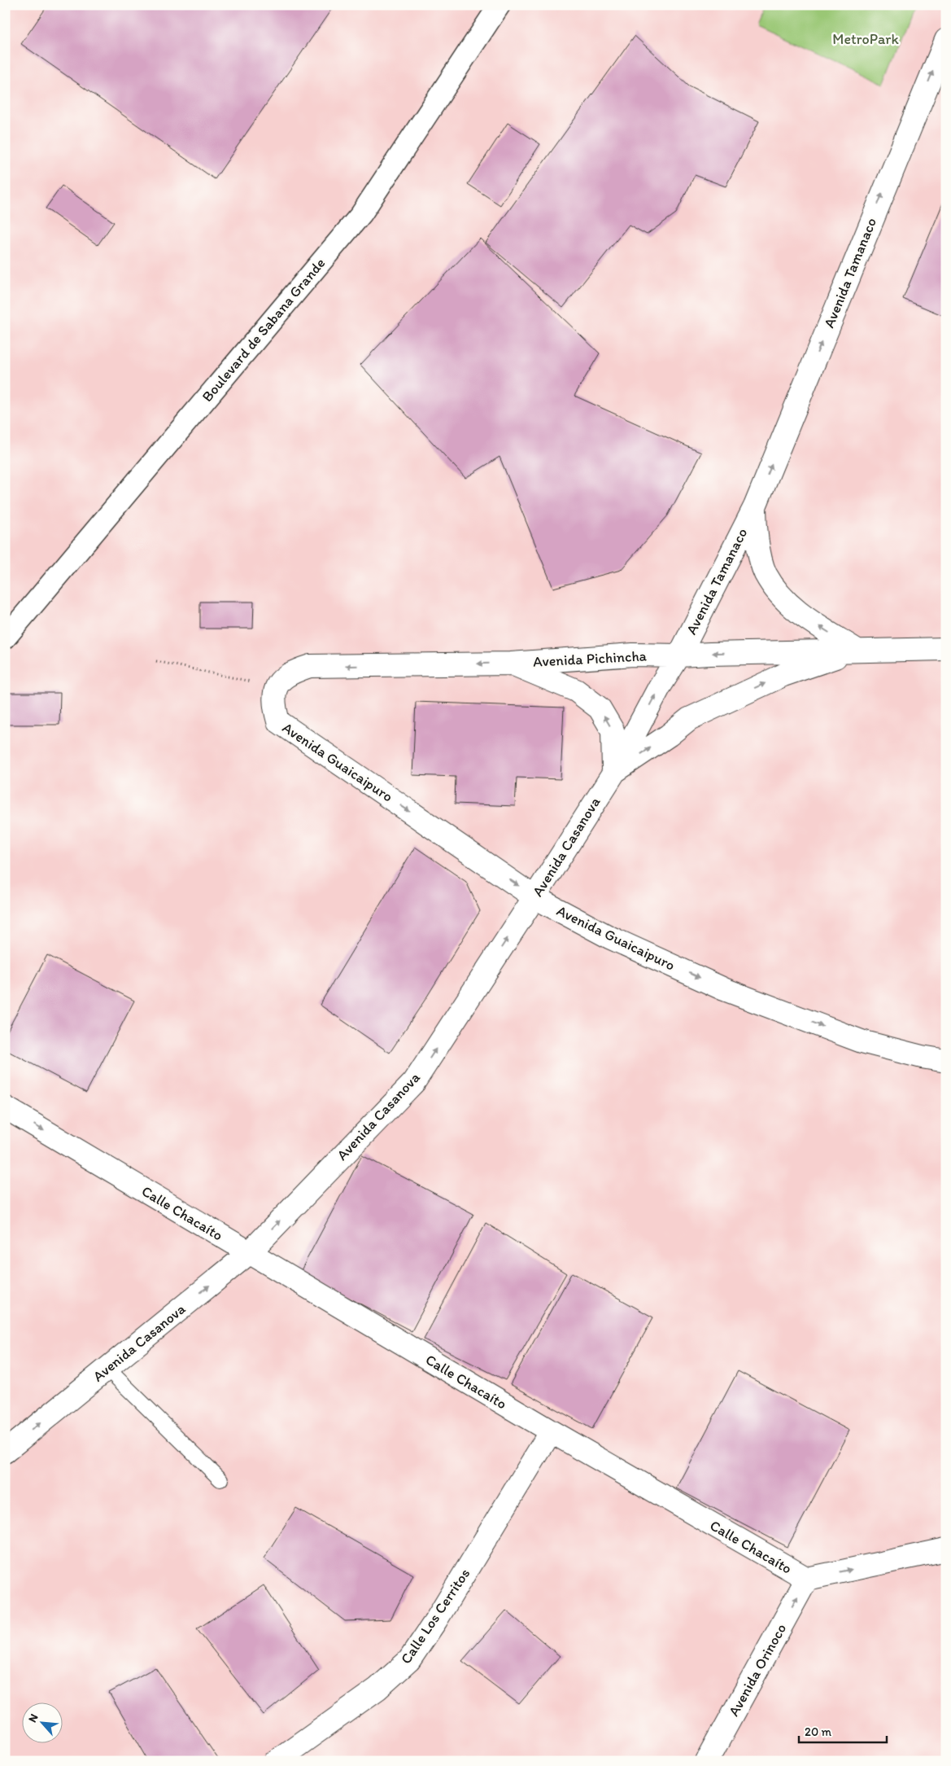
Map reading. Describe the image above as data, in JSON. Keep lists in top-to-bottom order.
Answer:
{
  "streets": {
    "street": [
      "Avenida Tamanaco",
      "Boulevard de Sabana Grande",
      "Avenida Pichincha",
      "Avenida Guaicaipuro",
      "Avenida Casanova",
      "Calle Chacaíto",
      "Calle Los Cerritos",
      "Avenida Orinoco"
    ]
  },
  "crossings": [
    ["Avenida Tamanaco", "Avenida Pichincha"],
    ["Avenida Tamanaco", "Avenida Casanova"],
    ["Avenida Pichincha", "Avenida Guaicaipuro"],
    ["Avenida Pichincha", "Avenida Casanova"],
    ["Avenida Guaicaipuro", "Avenida Casanova"],
    ["Avenida Casanova", "Calle Chacaíto"],
    ["Calle Chacaíto", "Calle Los Cerritos"],
    ["Calle Chacaíto", "Avenida Orinoco"]
  ],
  "one_way": [
    "Avenida Tamanaco",
    "Avenida Guaicaipuro",
    "Avenida Casanova",
    "Calle Chacaíto",
    "Avenida Orinoco"
  ],
  "parks": ["MetroPark"],
  "scale_bar": "20 m",
  "north": "top left"
}
